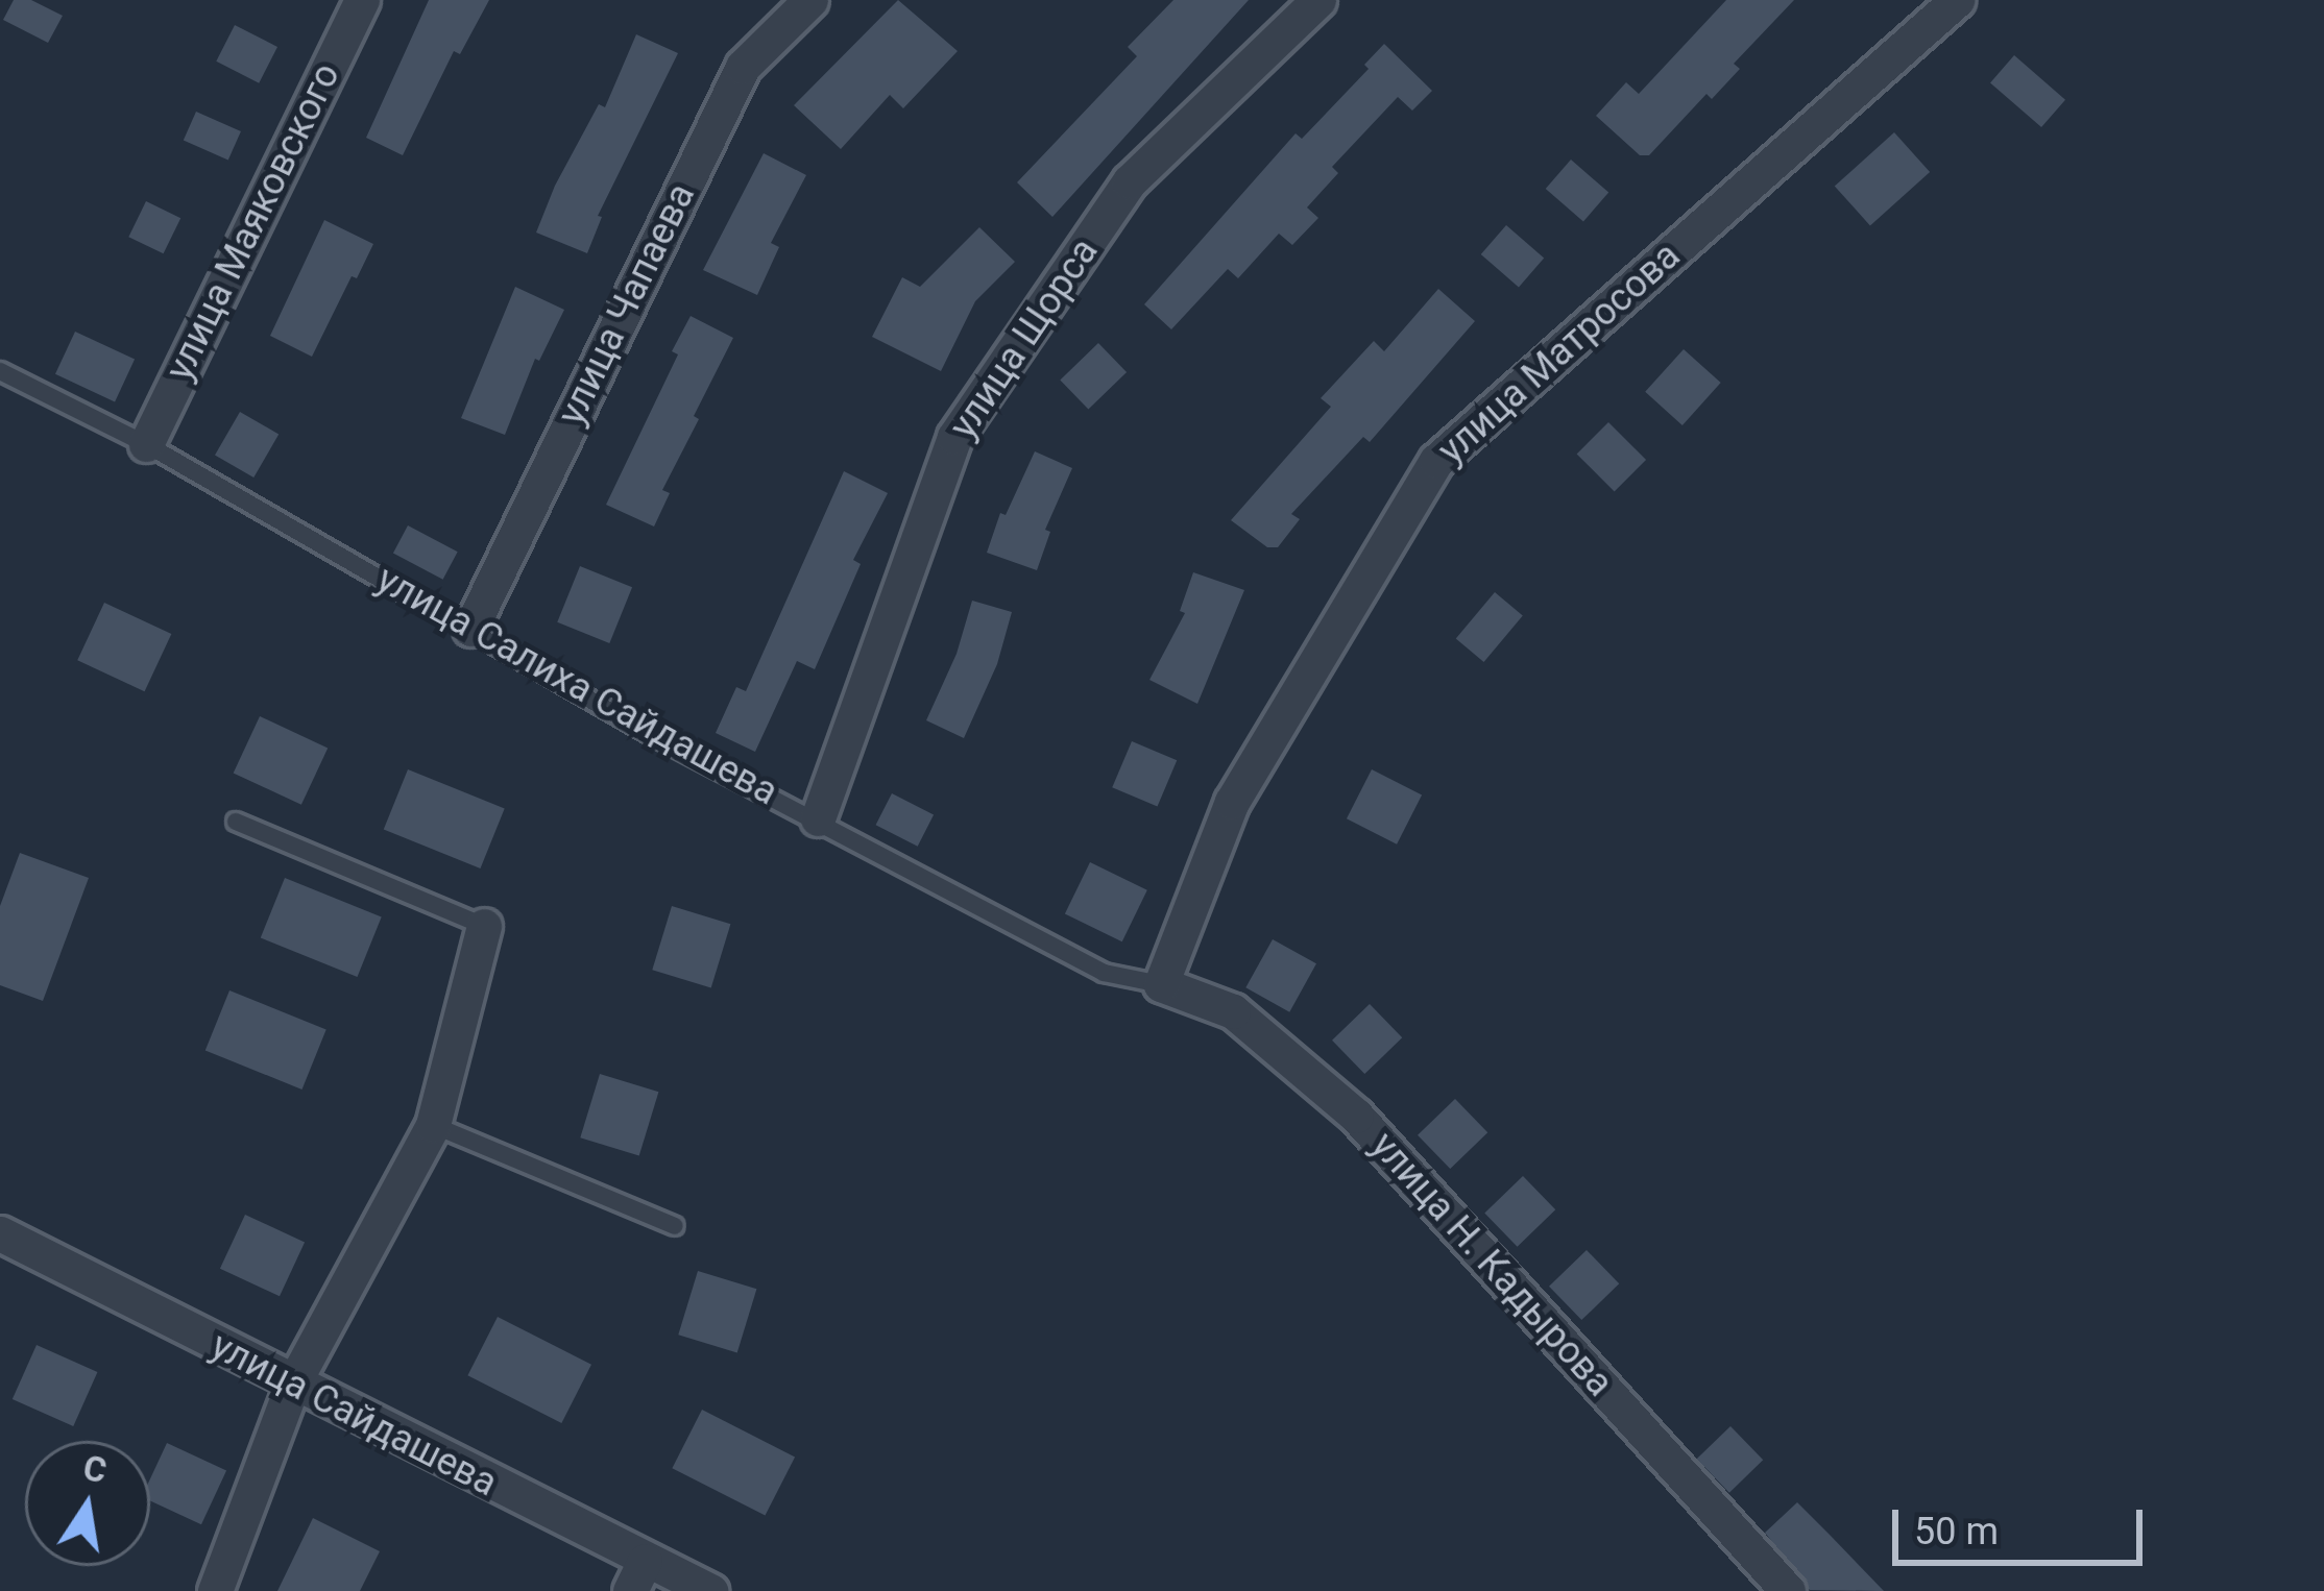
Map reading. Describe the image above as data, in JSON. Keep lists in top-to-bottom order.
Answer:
{
  "streets": {
    "street": [
      "улица Маяковского",
      "улица Чапаева",
      "улица Щорса",
      "улица Матросова",
      "улица Н. Кадырова",
      "улица Сайдашева"
    ],
    "lane": ["улица Салиха Сайдашева"]
  },
  "crossings": [
    ["улица Маяковского", "улица Салиха Сайдашева"],
    ["улица Чапаева", "улица Салиха Сайдашева"],
    ["улица Щорса", "улица Салиха Сайдашева"],
    ["улица Матросова", "улица Салиха Сайдашева"],
    ["улица Матросова", "улица Н. Кадырова"],
    ["улица Салиха Сайдашева", "улица Н. Кадырова"]
  ],
  "scale_bar": "50 m",
  "north": "top"
}
